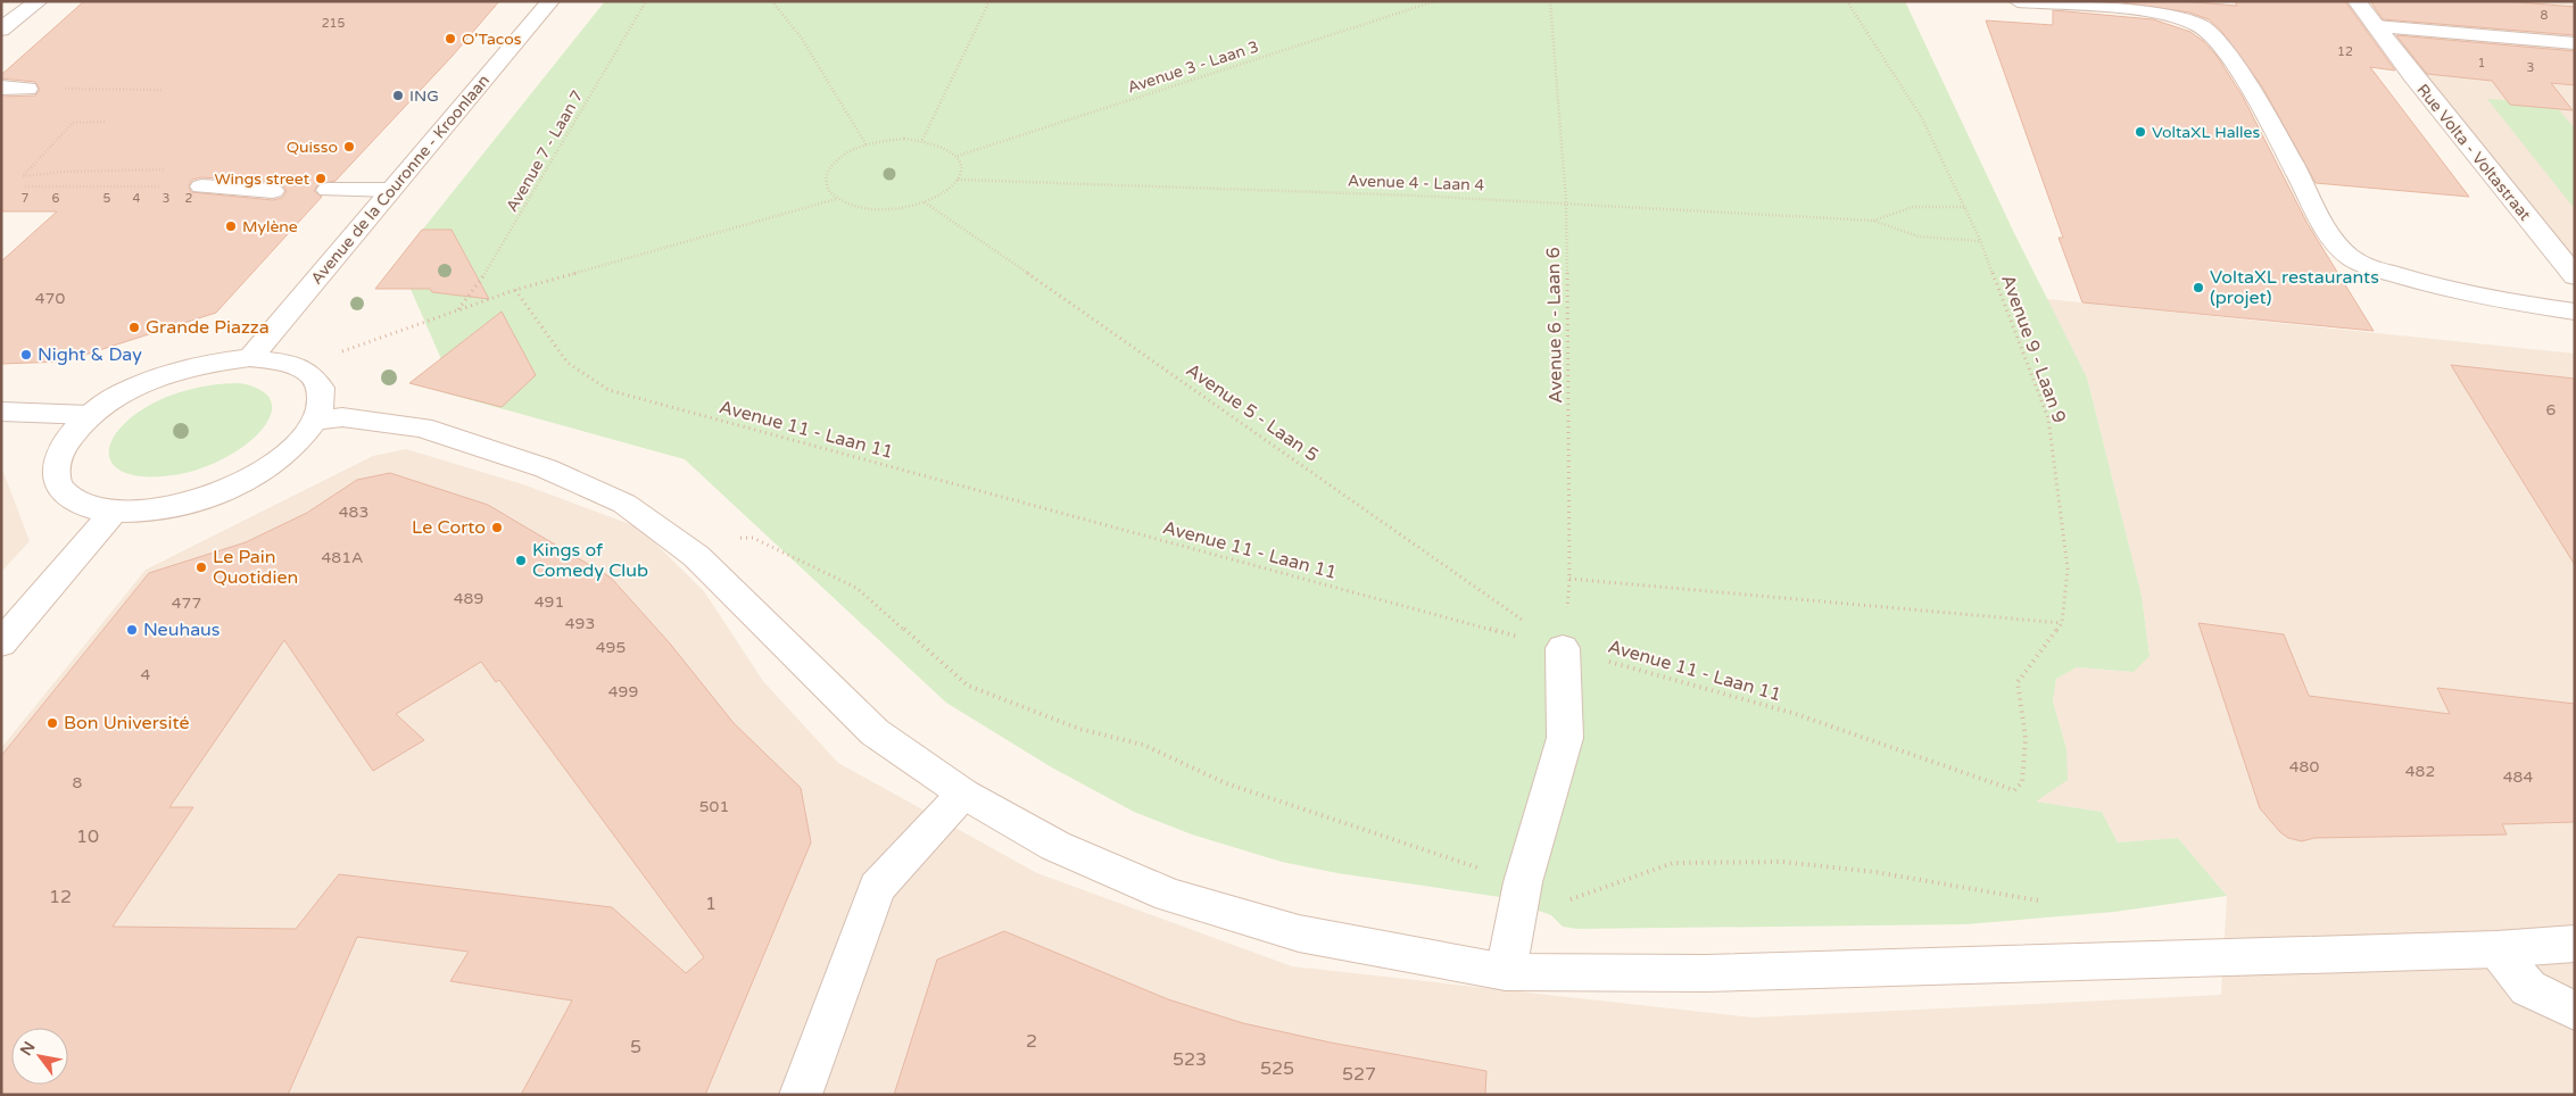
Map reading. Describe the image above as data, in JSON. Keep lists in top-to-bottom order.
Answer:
{
  "streets": {
    "street": ["Rue Volta - Voltastraat", "Avenue de la Couronne - Kroonlaan"],
    "path": [
      "Avenue 3 - Laan 3",
      "Avenue 7 - Laan 7",
      "Avenue 4 - Laan 4",
      "Avenue 6 - Laan 6",
      "Avenue 9 - Laan 9",
      "Avenue 5 - Laan 5",
      "Avenue 11 - Laan 11"
    ]
  },
  "crossings": [
    ["Avenue 4 - Laan 4", "Avenue 6 - Laan 6"],
    ["Avenue 6 - Laan 6", "Avenue 5 - Laan 5"],
    ["Avenue 6 - Laan 6", "Avenue 11 - Laan 11"],
    ["Avenue 9 - Laan 9", "Avenue 11 - Laan 11"],
    ["Avenue 5 - Laan 5", "Avenue 11 - Laan 11"]
  ],
  "places": [
    "O'Tacos",
    "ING",
    "VoltaXL Halles",
    "Quisso",
    "Wings street",
    "Mylène",
    "VoltaXL restaurants (projet)",
    "Grande Piazza",
    "Night & Day",
    "Le Corto",
    "Kings of Comedy Club",
    "Le Pain Quotidien",
    "Neuhaus",
    "Bon Université"
  ],
  "house_numbers": [
    "8",
    "215",
    "12",
    "1",
    "3",
    "7",
    "6",
    "5",
    "4",
    "3",
    "2",
    "470",
    "6",
    "483",
    "481A",
    "489",
    "491",
    "477",
    "493",
    "495",
    "4",
    "499",
    "480",
    "482",
    "484",
    "8",
    "501",
    "10",
    "12",
    "1",
    "2",
    "5",
    "523",
    "525",
    "527"
  ],
  "north": "top left"
}
